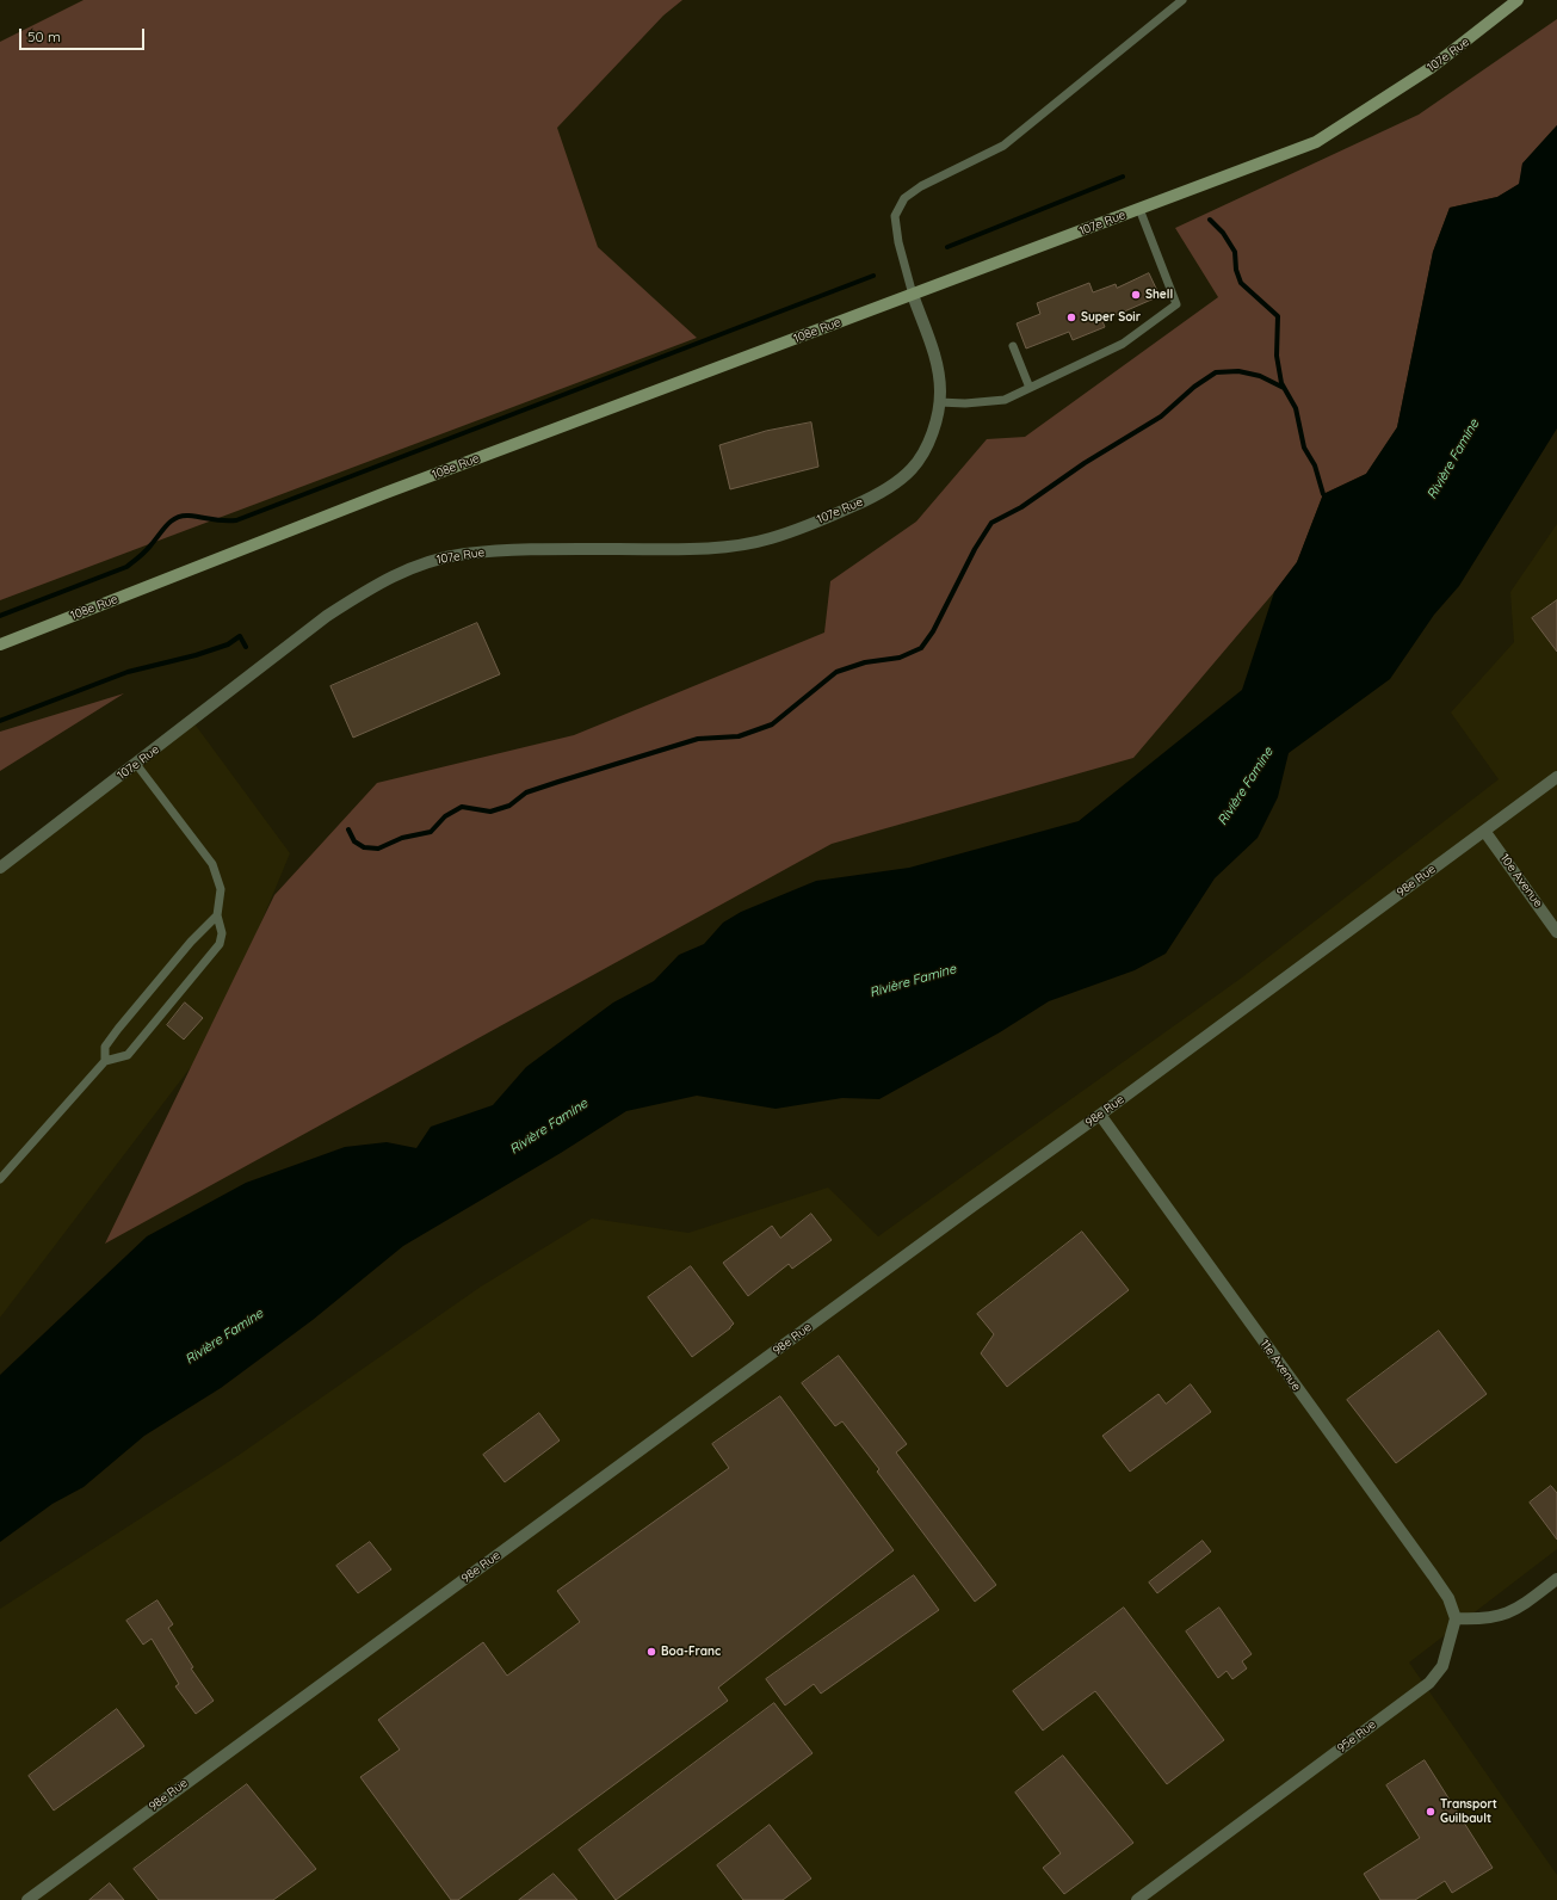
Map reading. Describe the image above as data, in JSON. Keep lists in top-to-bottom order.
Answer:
{
  "streets": {
    "main road": ["107e Rue", "108e Rue"],
    "street": [
      "98e Rue",
      "10e Avenue",
      "11e Avenue",
      "95e Rue"
    ]
  },
  "crossings": [
    ["107e Rue", "108e Rue"],
    ["98e Rue", "10e Avenue"],
    ["98e Rue", "11e Avenue"],
    ["11e Avenue", "95e Rue"]
  ],
  "water": ["Rivière Famine"],
  "places": [
    "Shell",
    "Super Soir",
    "Boa-Franc",
    "Transport Guilbault"
  ],
  "scale_bar": "50 m"
}
